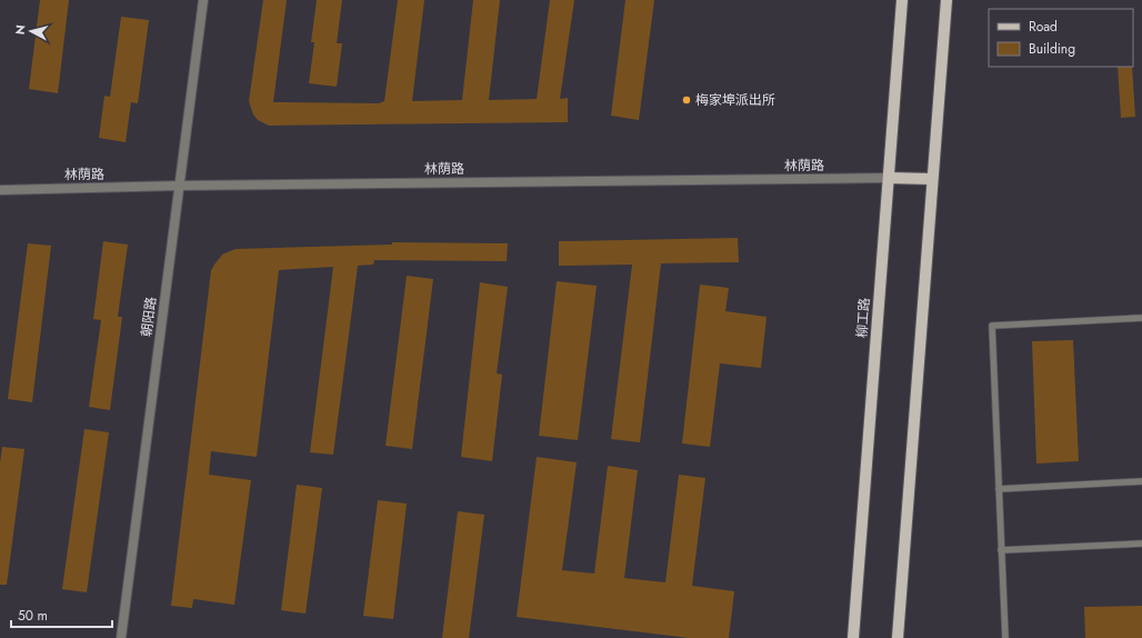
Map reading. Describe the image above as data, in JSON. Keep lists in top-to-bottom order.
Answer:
{
  "streets": {
    "main road": ["柳工路"],
    "street": ["林荫路", "朝阳路"]
  },
  "crossings": [
    ["林荫路", "朝阳路"],
    ["林荫路", "柳工路"]
  ],
  "places": ["梅家埠派出所"],
  "legend": ["Road", "Building"],
  "scale_bar": "50 m",
  "north": "left"
}
